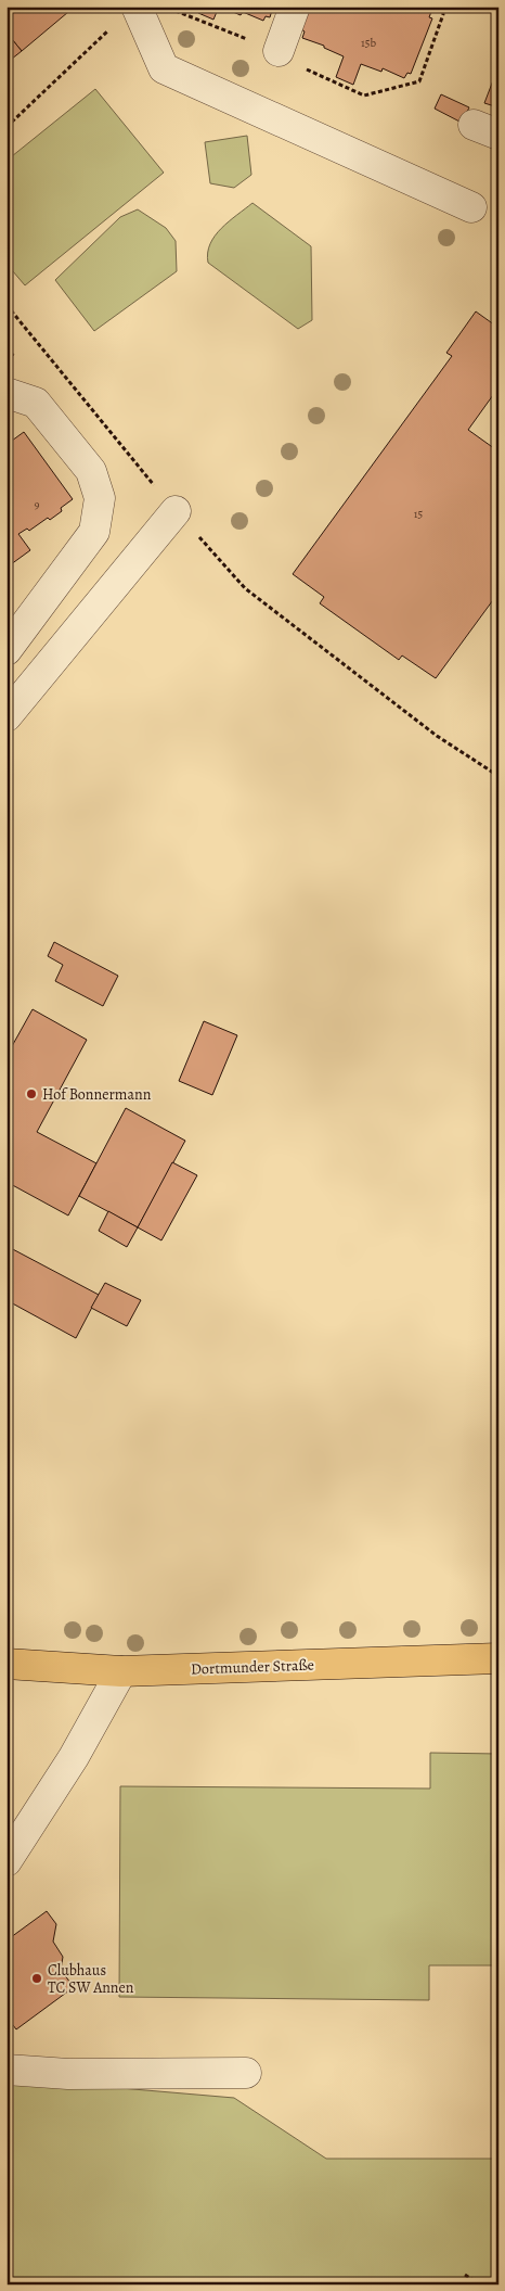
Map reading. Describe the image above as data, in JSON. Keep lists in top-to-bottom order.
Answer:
{
  "streets": {
    "main road": ["Dortmunder Straße"]
  },
  "places": ["Hof Bonnermann", "Clubhaus TC SW Annen"],
  "house_numbers": ["15b", "9", "15"]
}
